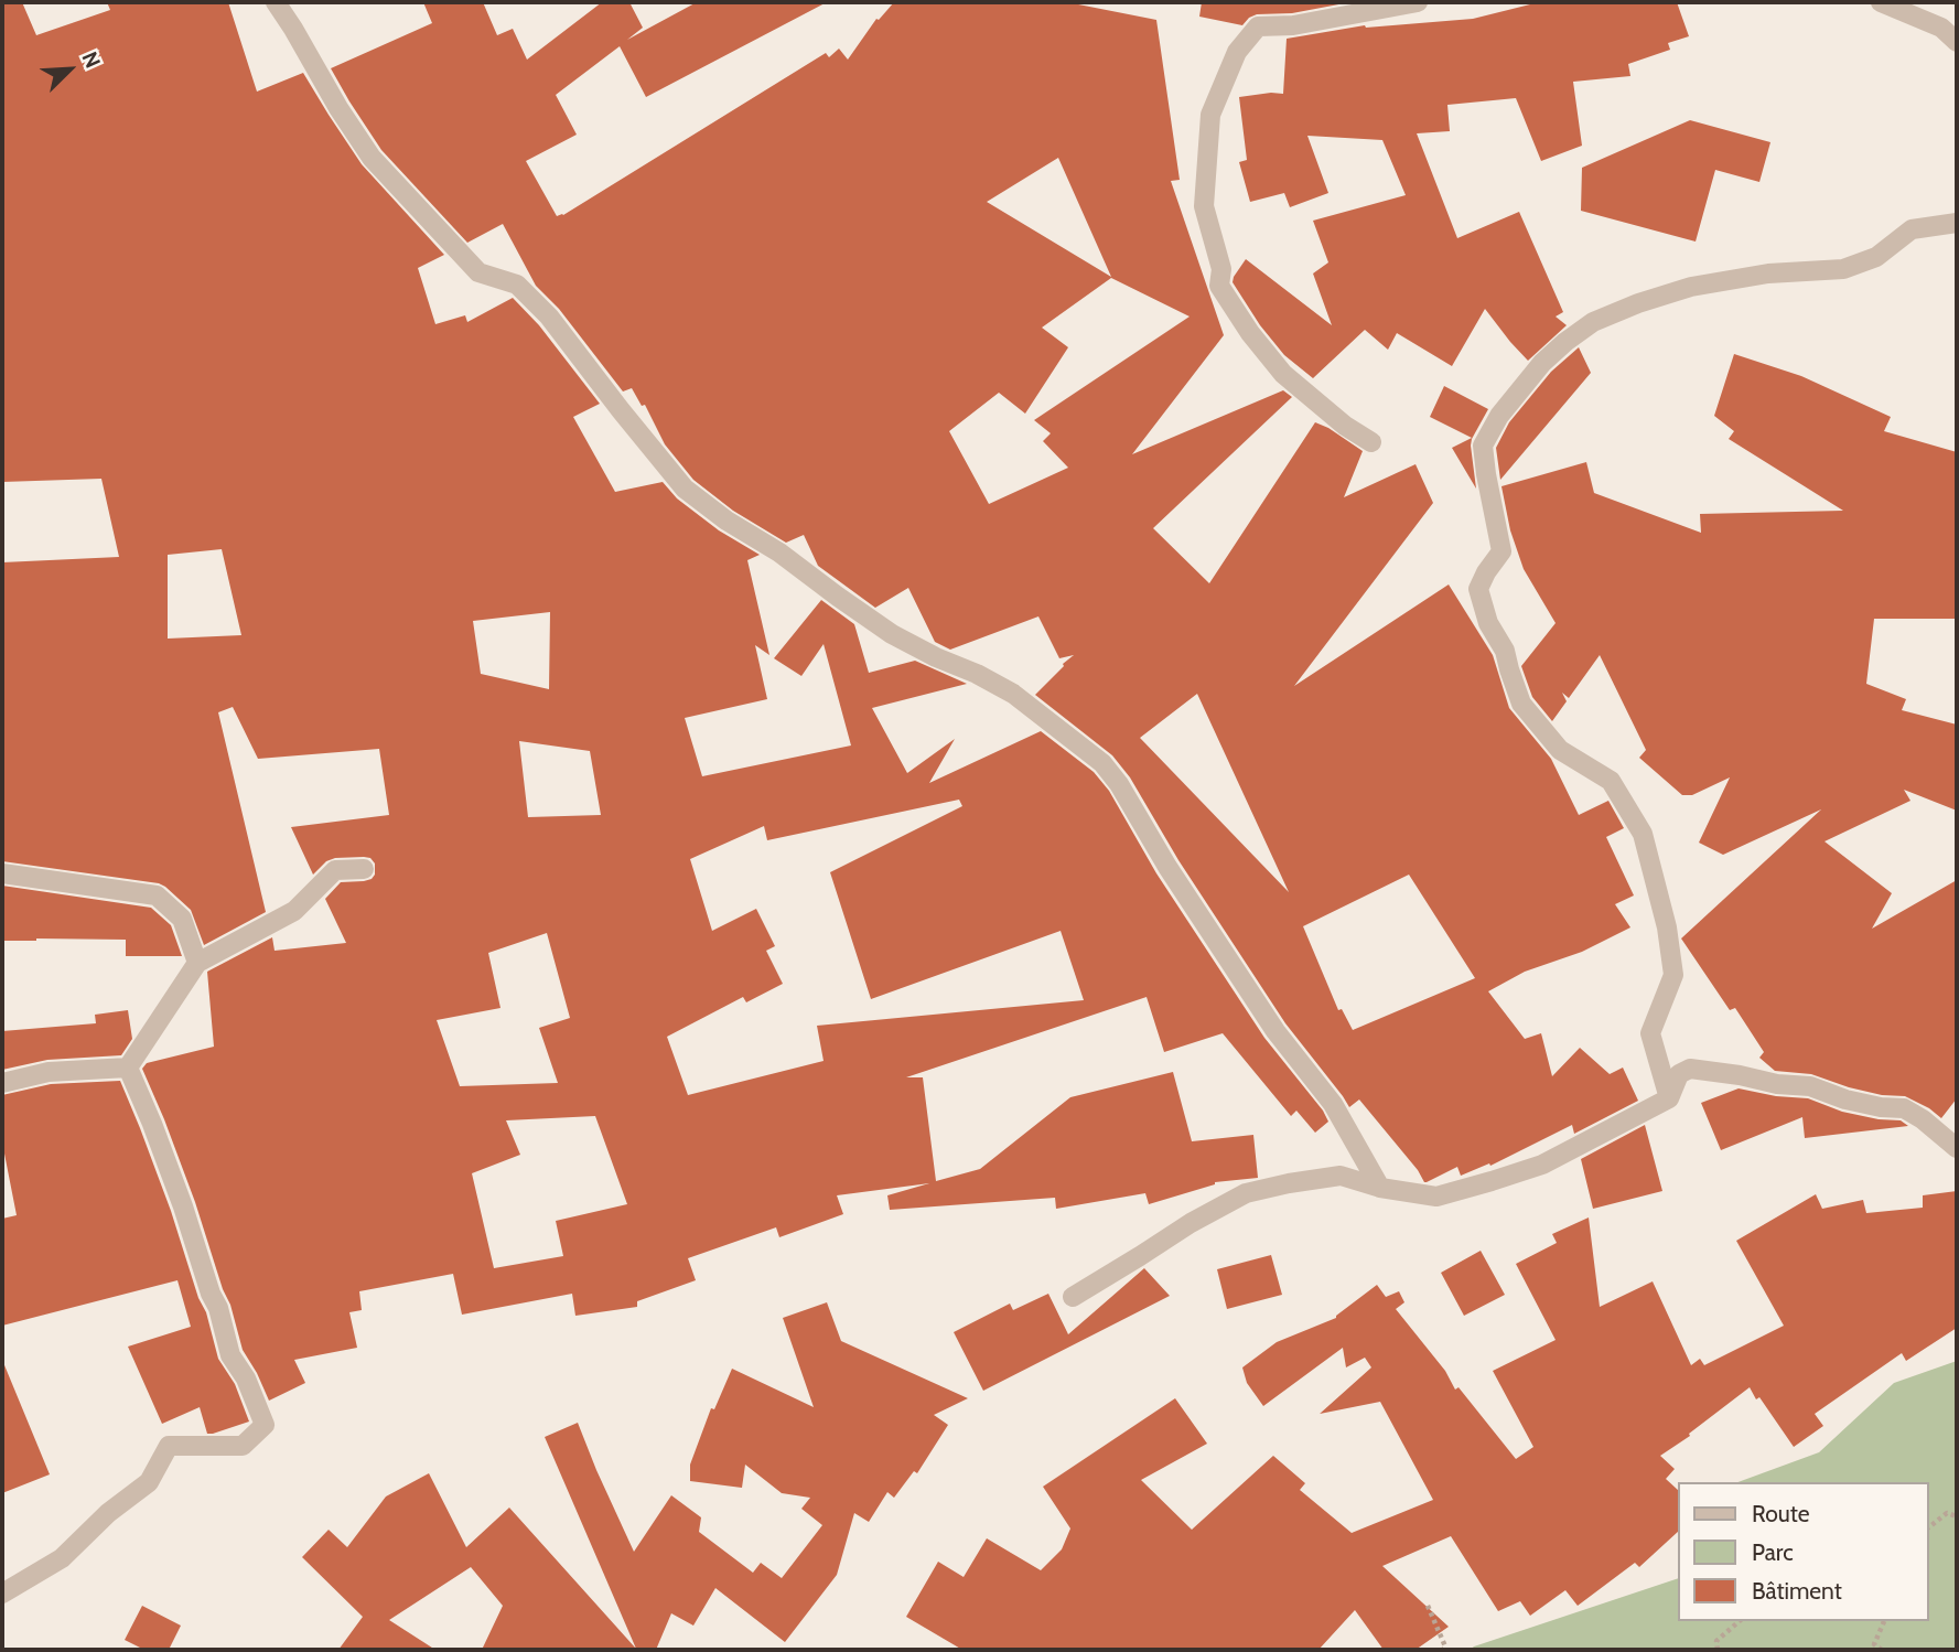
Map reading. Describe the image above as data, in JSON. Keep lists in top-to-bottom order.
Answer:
{
  "legend": ["Route", "Parc", "Bâtiment"],
  "north": "top right"
}
